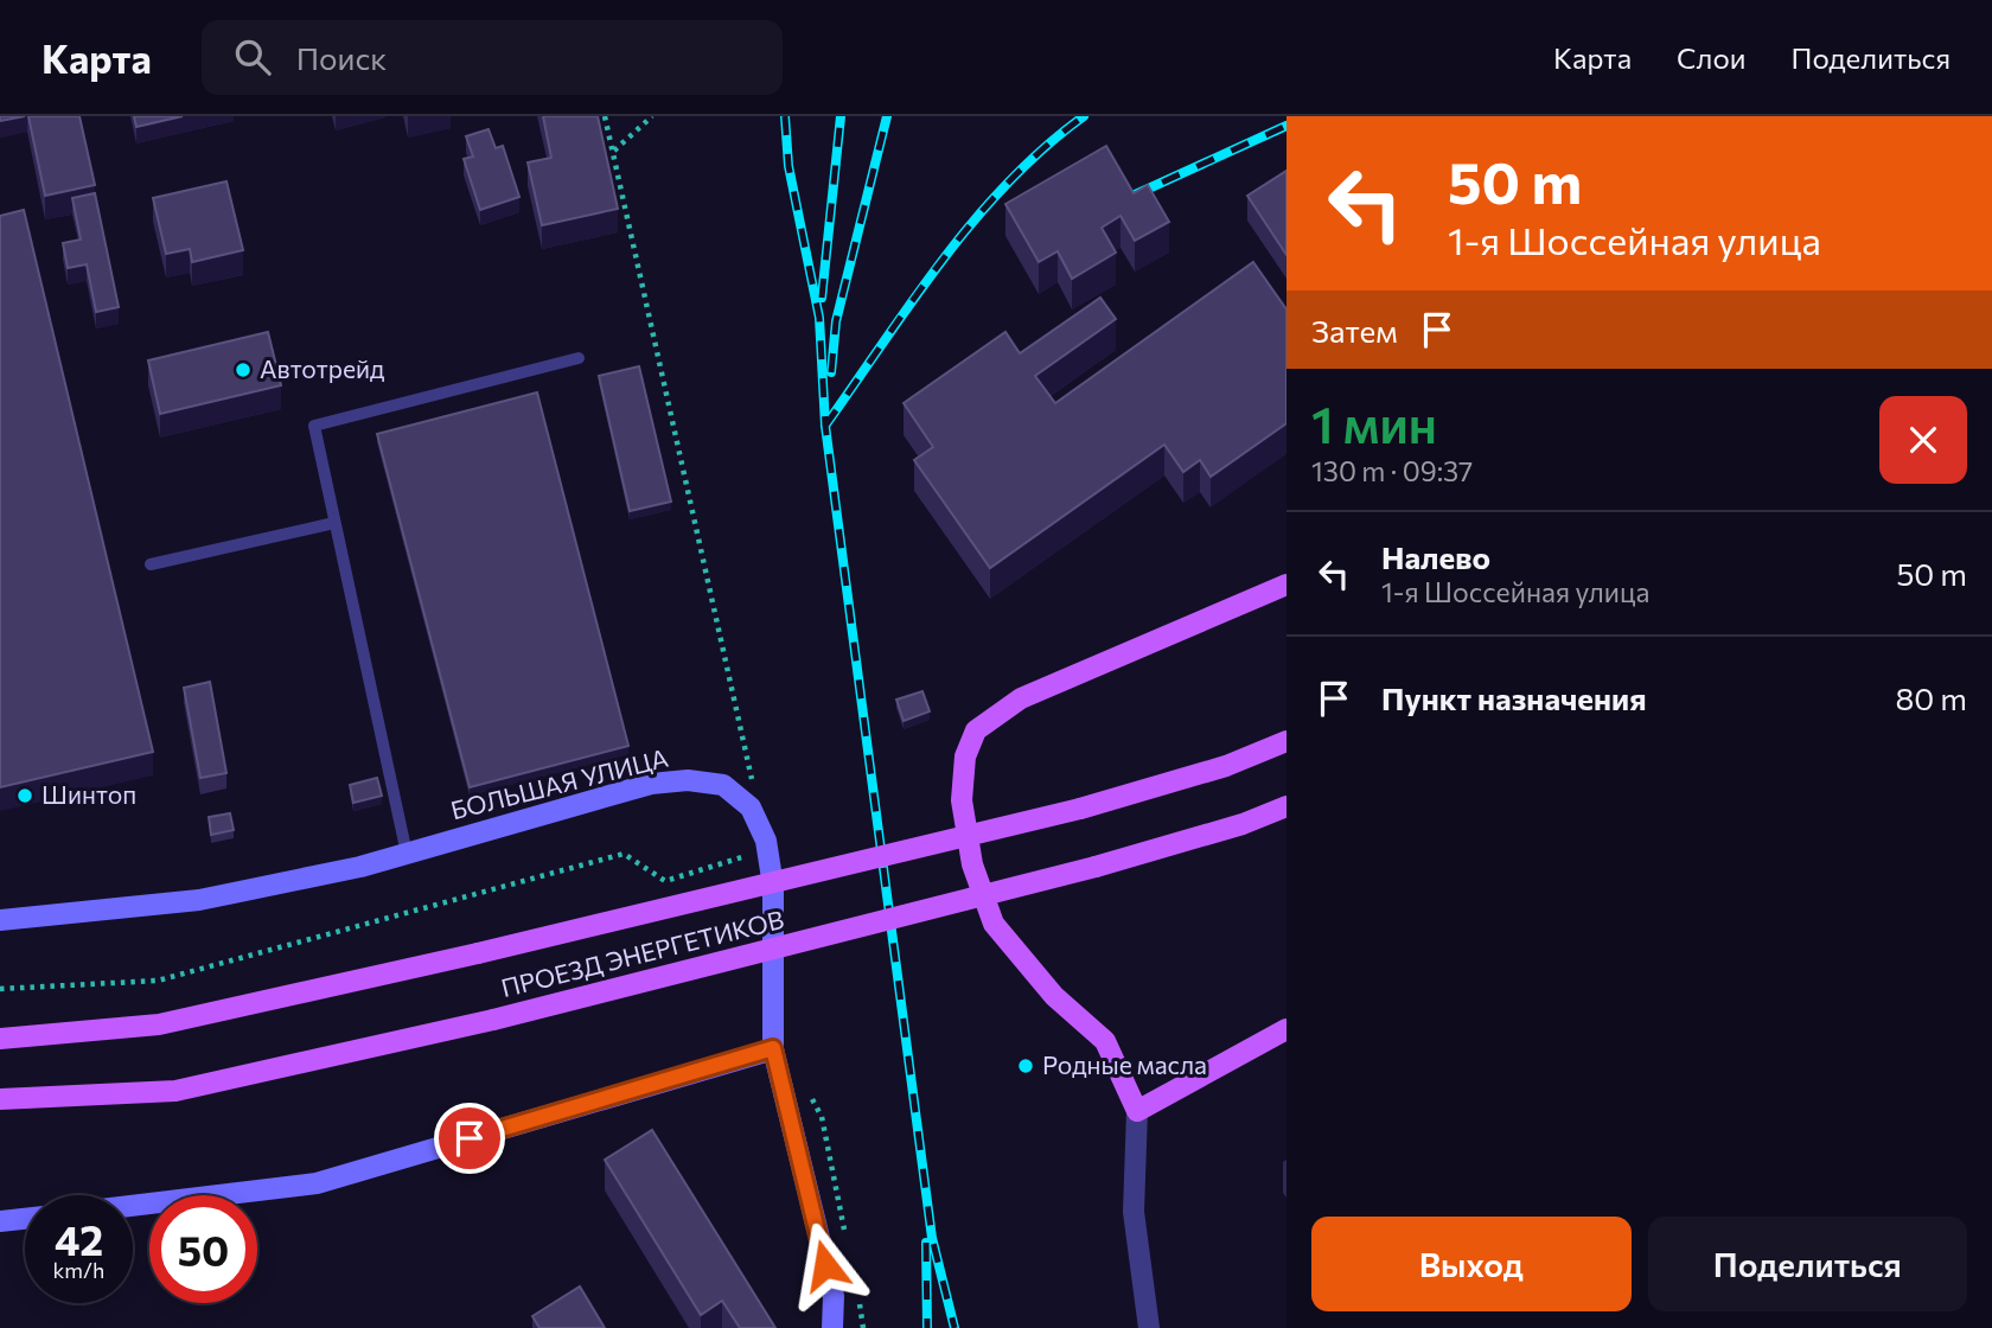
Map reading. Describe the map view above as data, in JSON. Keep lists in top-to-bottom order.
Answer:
{
  "streets": {
    "main road": ["БОЛЬШАЯ УЛИЦА", "ПРОЕЗД ЭНЕРГЕТИКОВ"]
  },
  "places": ["Автотрейд", "Шинтоп", "Родные масла"],
  "page": {
    "header": "Карта",
    "search": "Поиск",
    "nav": ["Карта", "Слои", "Поделиться"],
    "turn": ["50 m", "1-я Шоссейная улица"],
    "then": "Затем",
    "heading": ["1 мин", "130 m · 09:37"],
    "list": [
      {
        "name": "Налево",
        "note": "1-я Шоссейная улица",
        "value": "50 m"
      },
      {
        "name": "Пункт назначения",
        "value": "80 m"
      }
    ],
    "speed": "42 km/h",
    "limit": "50",
    "buttons": ["Выход", "Поделиться"]
  }
}
